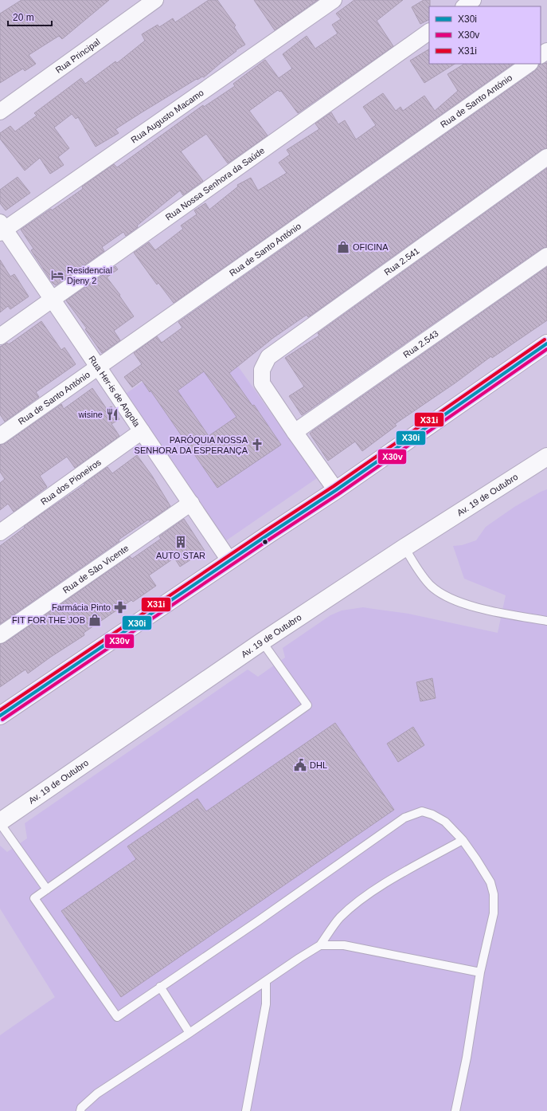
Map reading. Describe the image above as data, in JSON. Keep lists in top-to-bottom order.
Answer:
{
  "streets": {
    "street": [
      "Rua Principal",
      "Rua de Santo António",
      "Rua Augusto Macamo",
      "Rua Nossa Senhora da Saúde",
      "Rua 2.541",
      "Rua 2.543",
      "Rua Her-is de Angola",
      "Rua dos Pioneiros",
      "Av. 19 de Outubro",
      "Rua de São Vicente"
    ]
  },
  "crossings": [
    ["Rua de Santo António", "Rua Her-is de Angola"],
    ["Rua Augusto Macamo", "Rua Her-is de Angola"],
    ["Rua Nossa Senhora da Saúde", "Rua Her-is de Angola"],
    ["Rua 2.541", "Rua 2.543"],
    ["Rua Her-is de Angola", "Rua dos Pioneiros"],
    ["Rua Her-is de Angola", "Rua de São Vicente"]
  ],
  "places": {
    "shop": ["OFICINA", "FIT FOR THE JOB"],
    "hotel": ["Residencial Djeny 2"],
    "restaurant": ["wisine"],
    "church": ["PARÓQUIA NOSSA SENHORA DA ESPERANÇA"],
    "building": ["AUTO STAR"],
    "pharmacy": ["Farmácia Pinto"],
    "public building": ["DHL"]
  },
  "lines": ["transit line X31i", "transit line X30i", "transit line X30v"],
  "legend": ["X30i", "X30v", "X31i"],
  "scale_bar": "20 m"
}
